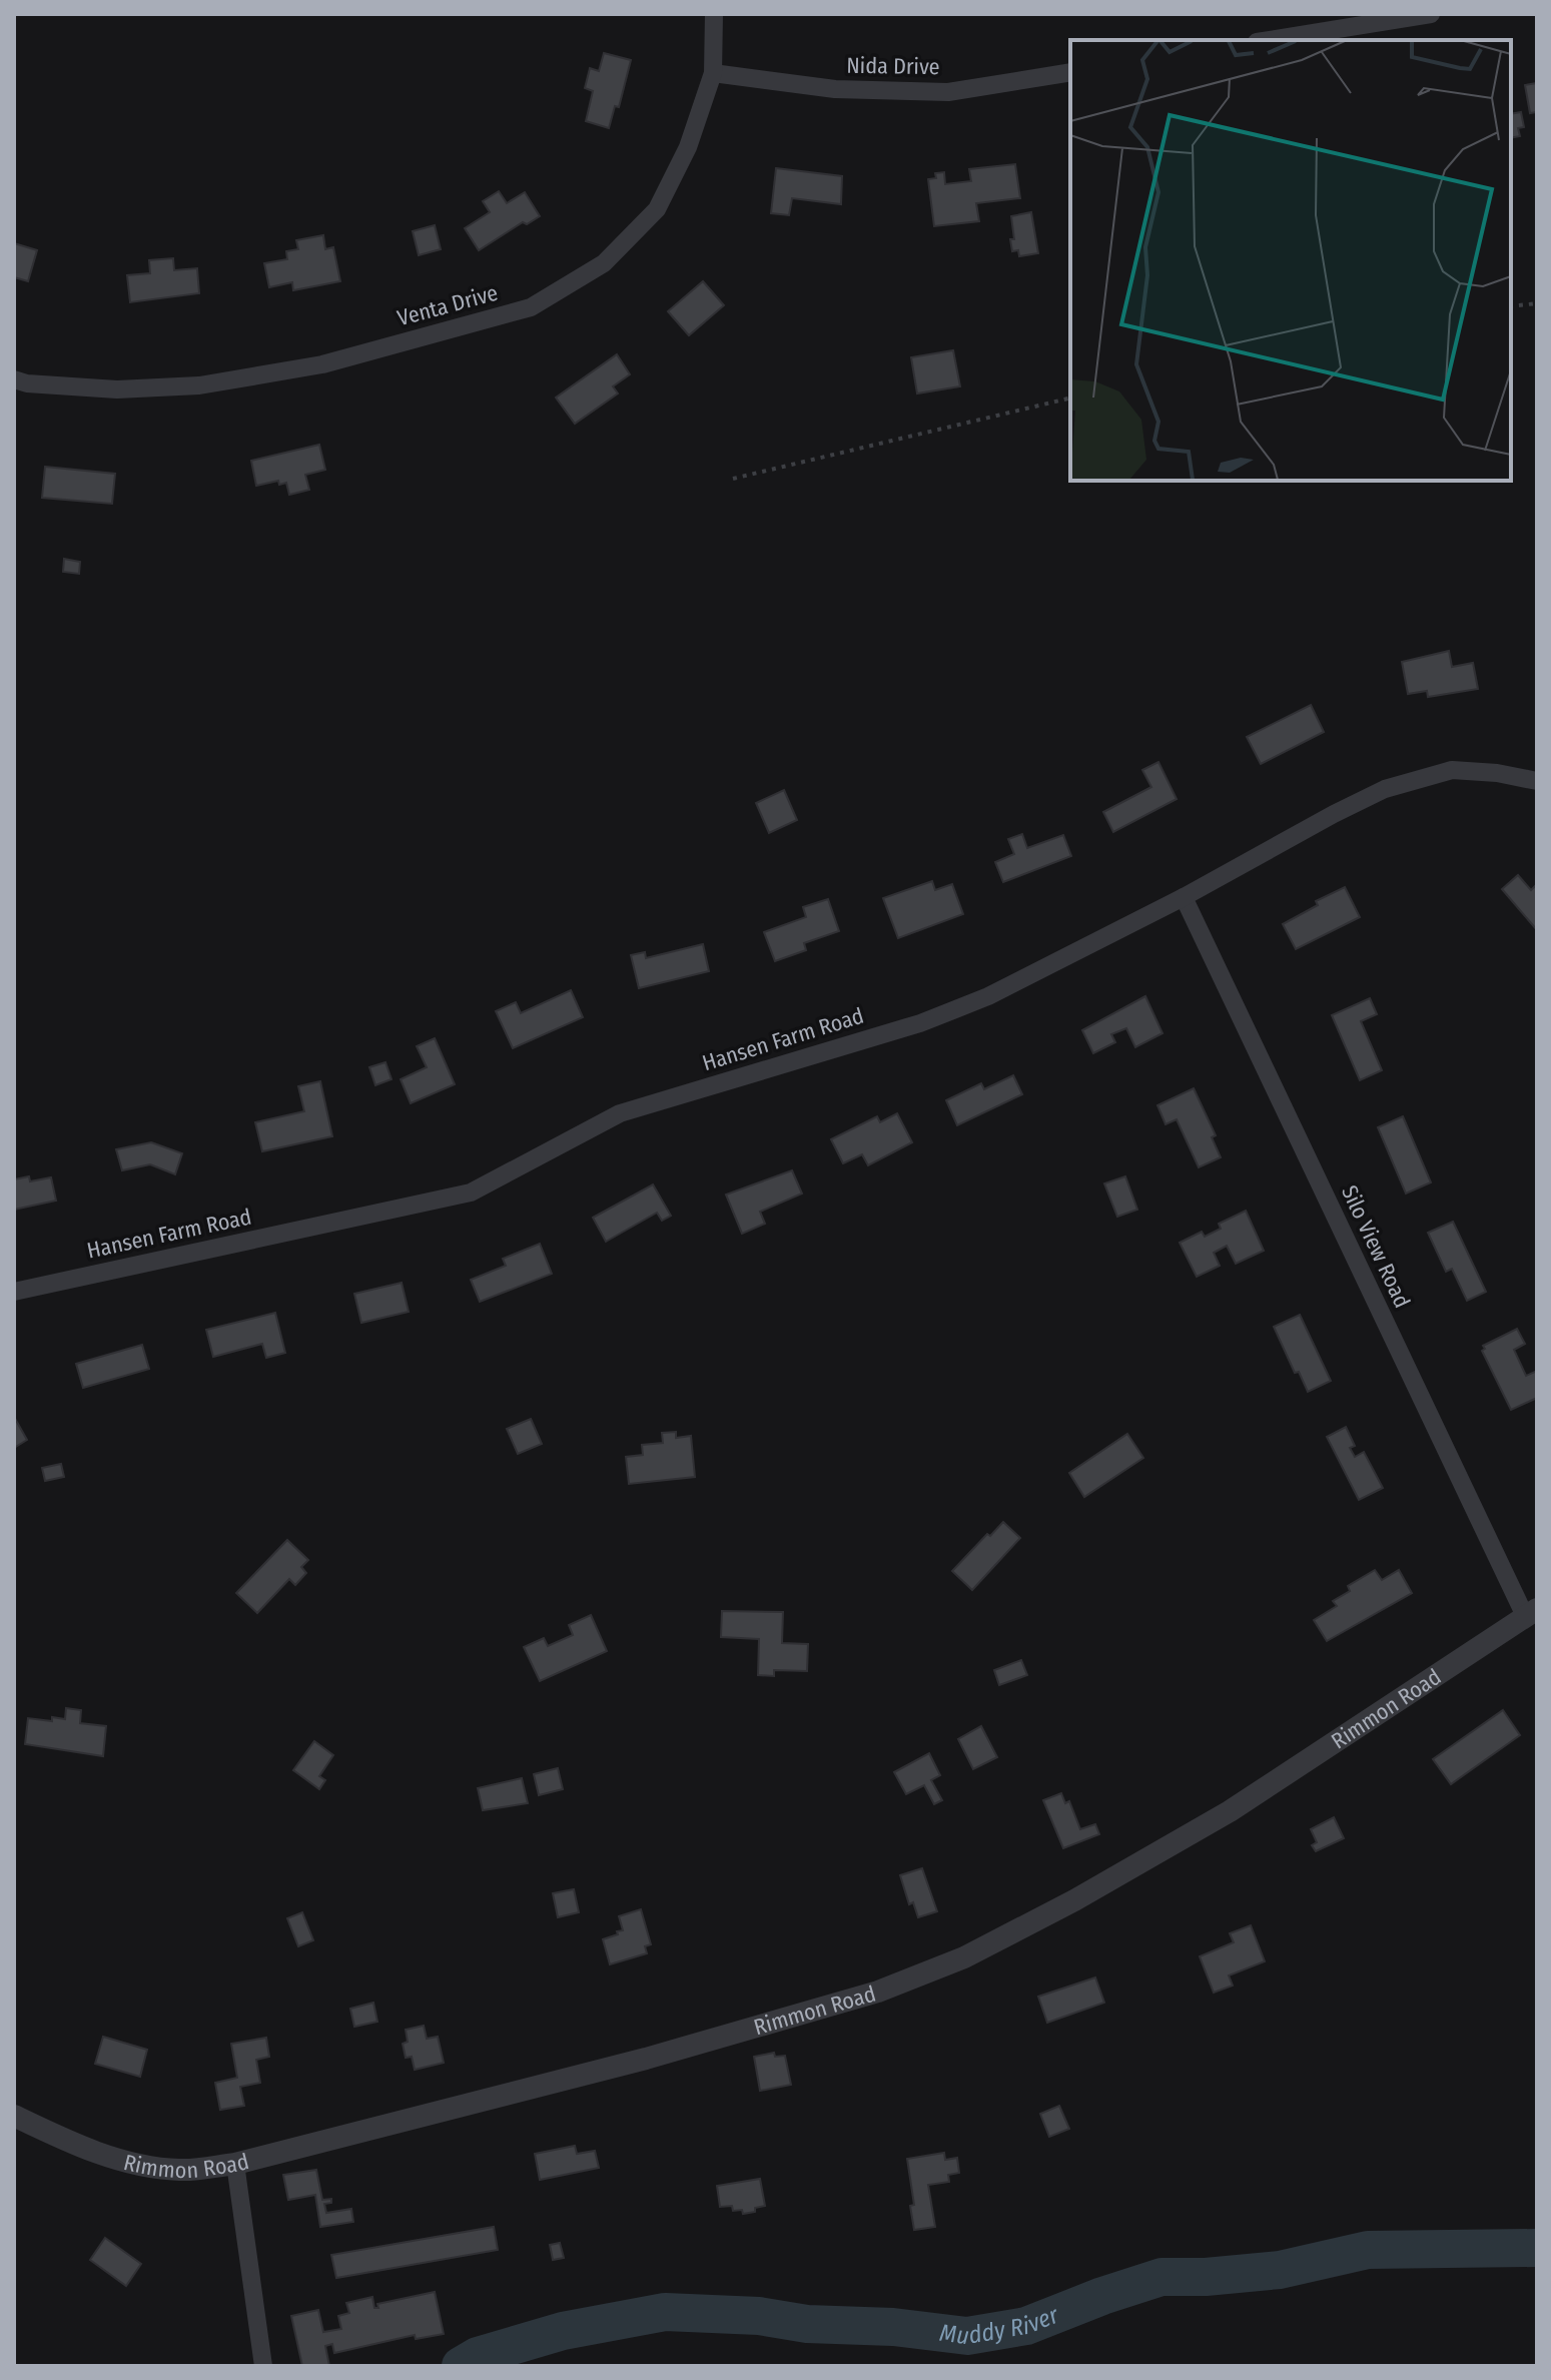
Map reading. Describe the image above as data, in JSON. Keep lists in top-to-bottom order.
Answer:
{
  "streets": {
    "street": [
      "Nida Drive",
      "Venta Drive",
      "Hansen Farm Road",
      "Silo View Road",
      "Rimmon Road"
    ]
  },
  "crossings": [
    ["Nida Drive", "Venta Drive"],
    ["Hansen Farm Road", "Silo View Road"],
    ["Silo View Road", "Rimmon Road"]
  ],
  "water": ["Muddy River"]
}
